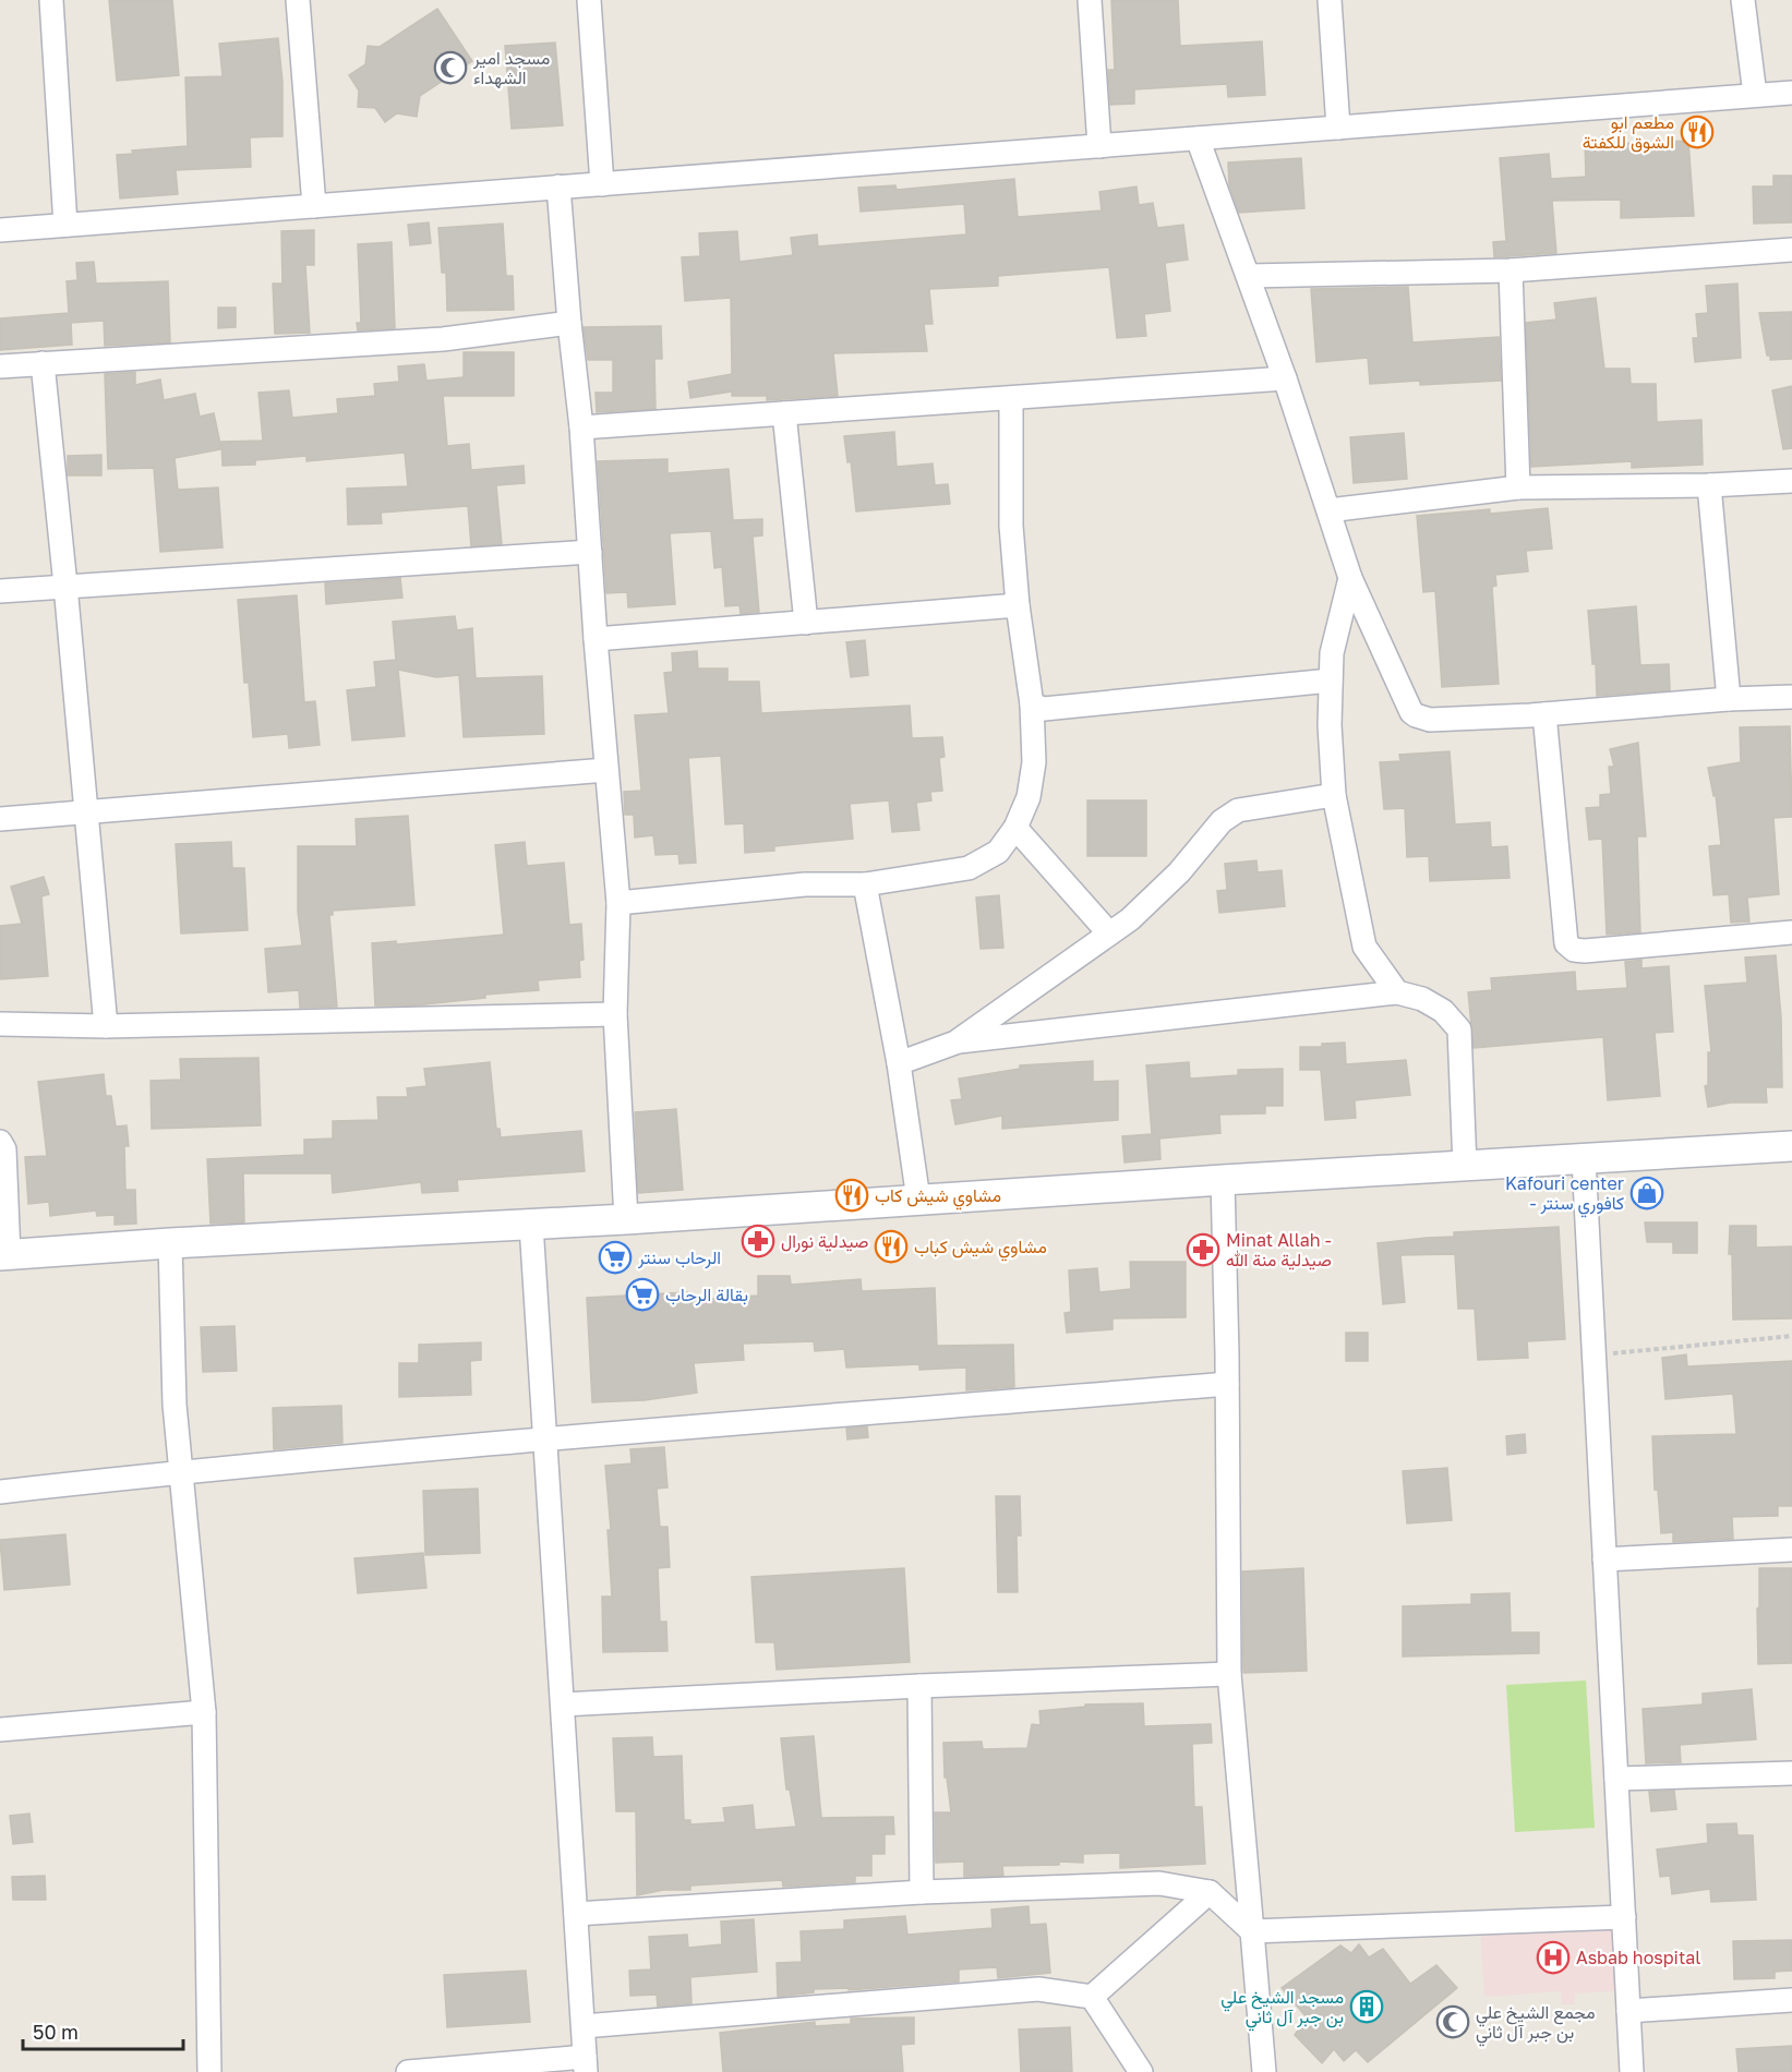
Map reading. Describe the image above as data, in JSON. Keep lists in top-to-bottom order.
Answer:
{
  "places": {
    "mosque": ["مسجد امير الشهداء", "مجمع الشيخ علي بن جبر آل ثاني"],
    "restaurant": ["مطعم ابو الشوق للكفتة", "مشاوي شيش كاب", "مشاوي شيش كباب"],
    "shop": ["Kafouri center - كافوري سنتر"],
    "pharmacy": ["صيدلية نورال", "Minat Allah - صيدلية منة الله"],
    "supermarket": ["الرحاب سنتر", "بقالة الرحاب"],
    "hospital": ["Asbab hospital"],
    "building": ["مسجد الشيخ علي بن جبر آل ثاني"]
  },
  "scale_bar": "50 m"
}
